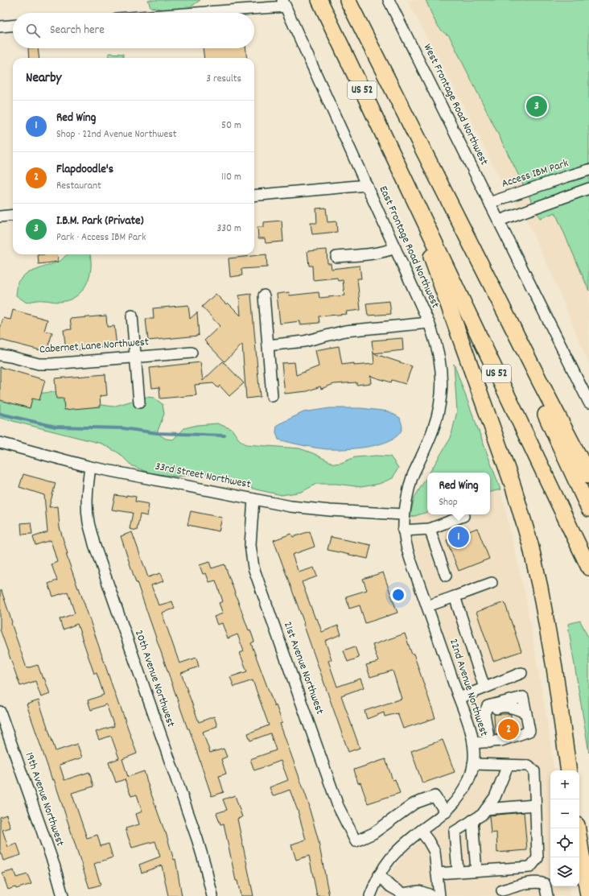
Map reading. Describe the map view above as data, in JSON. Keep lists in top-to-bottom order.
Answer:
{
  "streets": {
    "highway": ["US 52"],
    "street": [
      "West Frontage Road Northwest",
      "Access IBM Park",
      "East Frontage Road Northwest",
      "Cabernet Lane Northwest",
      "33rd Street Northwest",
      "21st Avenue Northwest",
      "20th Avenue Northwest",
      "22nd Avenue Northwest",
      "19th Avenue Northwest"
    ]
  },
  "crossings": [
    ["West Frontage Road Northwest", "Access IBM Park"],
    ["East Frontage Road Northwest", "33rd Street Northwest"],
    ["East Frontage Road Northwest", "22nd Avenue Northwest"],
    ["33rd Street Northwest", "21st Avenue Northwest"],
    ["33rd Street Northwest", "20th Avenue Northwest"],
    ["33rd Street Northwest", "22nd Avenue Northwest"],
    ["21st Avenue Northwest", "22nd Avenue Northwest"]
  ],
  "page": {
    "search": "Search here",
    "heading": ["Nearby", "3 results"],
    "pins": ["3", "1", "2"],
    "list": [
      {
        "mark": "1",
        "name": "Red Wing",
        "note": "Shop · 22nd Avenue Northwest",
        "value": "50 m"
      },
      {
        "mark": "2",
        "name": "Flapdoodle's",
        "note": "Restaurant",
        "value": "110 m"
      },
      {
        "mark": "3",
        "name": "I.B.M. Park (Private)",
        "note": "Park · Access IBM Park",
        "value": "330 m"
      }
    ],
    "popup": ["Red Wing", "Shop"],
    "map_buttons": ["+", "−"]
  }
}
